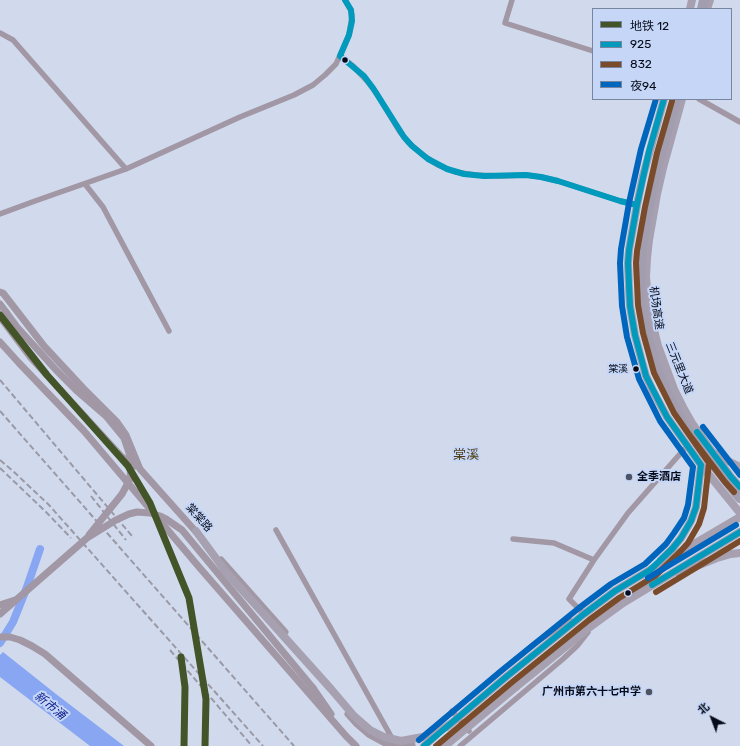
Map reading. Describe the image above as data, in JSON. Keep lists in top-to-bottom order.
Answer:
{
  "streets": {
    "highway": ["机场高速"],
    "main road": ["三元里大道"],
    "street": ["棠棠路"]
  },
  "districts": ["棠溪"],
  "water": ["新市涌"],
  "places": ["棠溪", "全季酒店", "广州市第六十七中学"],
  "lines": [
    "transit line 925",
    "transit line 夜94",
    "transit line 832",
    "metro line 12"
  ],
  "legend": [
    "地铁 12",
    "925",
    "832",
    "夜94"
  ],
  "north": "top left"
}
